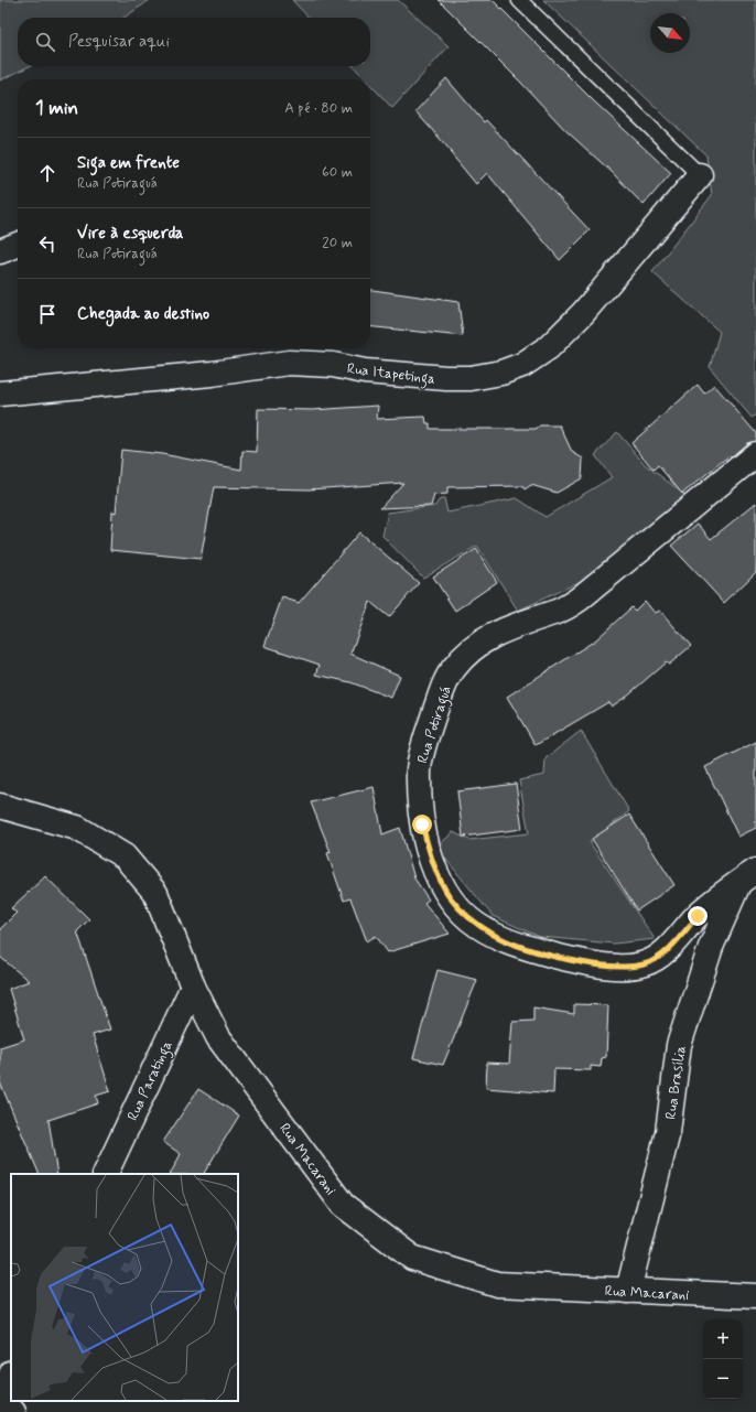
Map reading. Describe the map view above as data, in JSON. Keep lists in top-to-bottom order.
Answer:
{
  "streets": {
    "street": [
      "Rua Itapetinga",
      "Rua Potiraguá",
      "Rua Paratinga",
      "Rua Brasília",
      "Rua Macarani"
    ]
  },
  "crossings": [
    ["Rua Potiraguá", "Rua Brasília"],
    ["Rua Paratinga", "Rua Macarani"],
    ["Rua Brasília", "Rua Macarani"]
  ],
  "north": "bottom right",
  "page": {
    "search": "Pesquisar aqui",
    "heading": ["1 min", "A pé · 80 m"],
    "list": [
      ["Siga em frente", "Rua Potiraguá", "60 m"],
      ["Vire à esquerda", "Rua Potiraguá", "20 m"],
      "Chegada ao destino"
    ],
    "map_buttons": ["+", "−"]
  }
}
